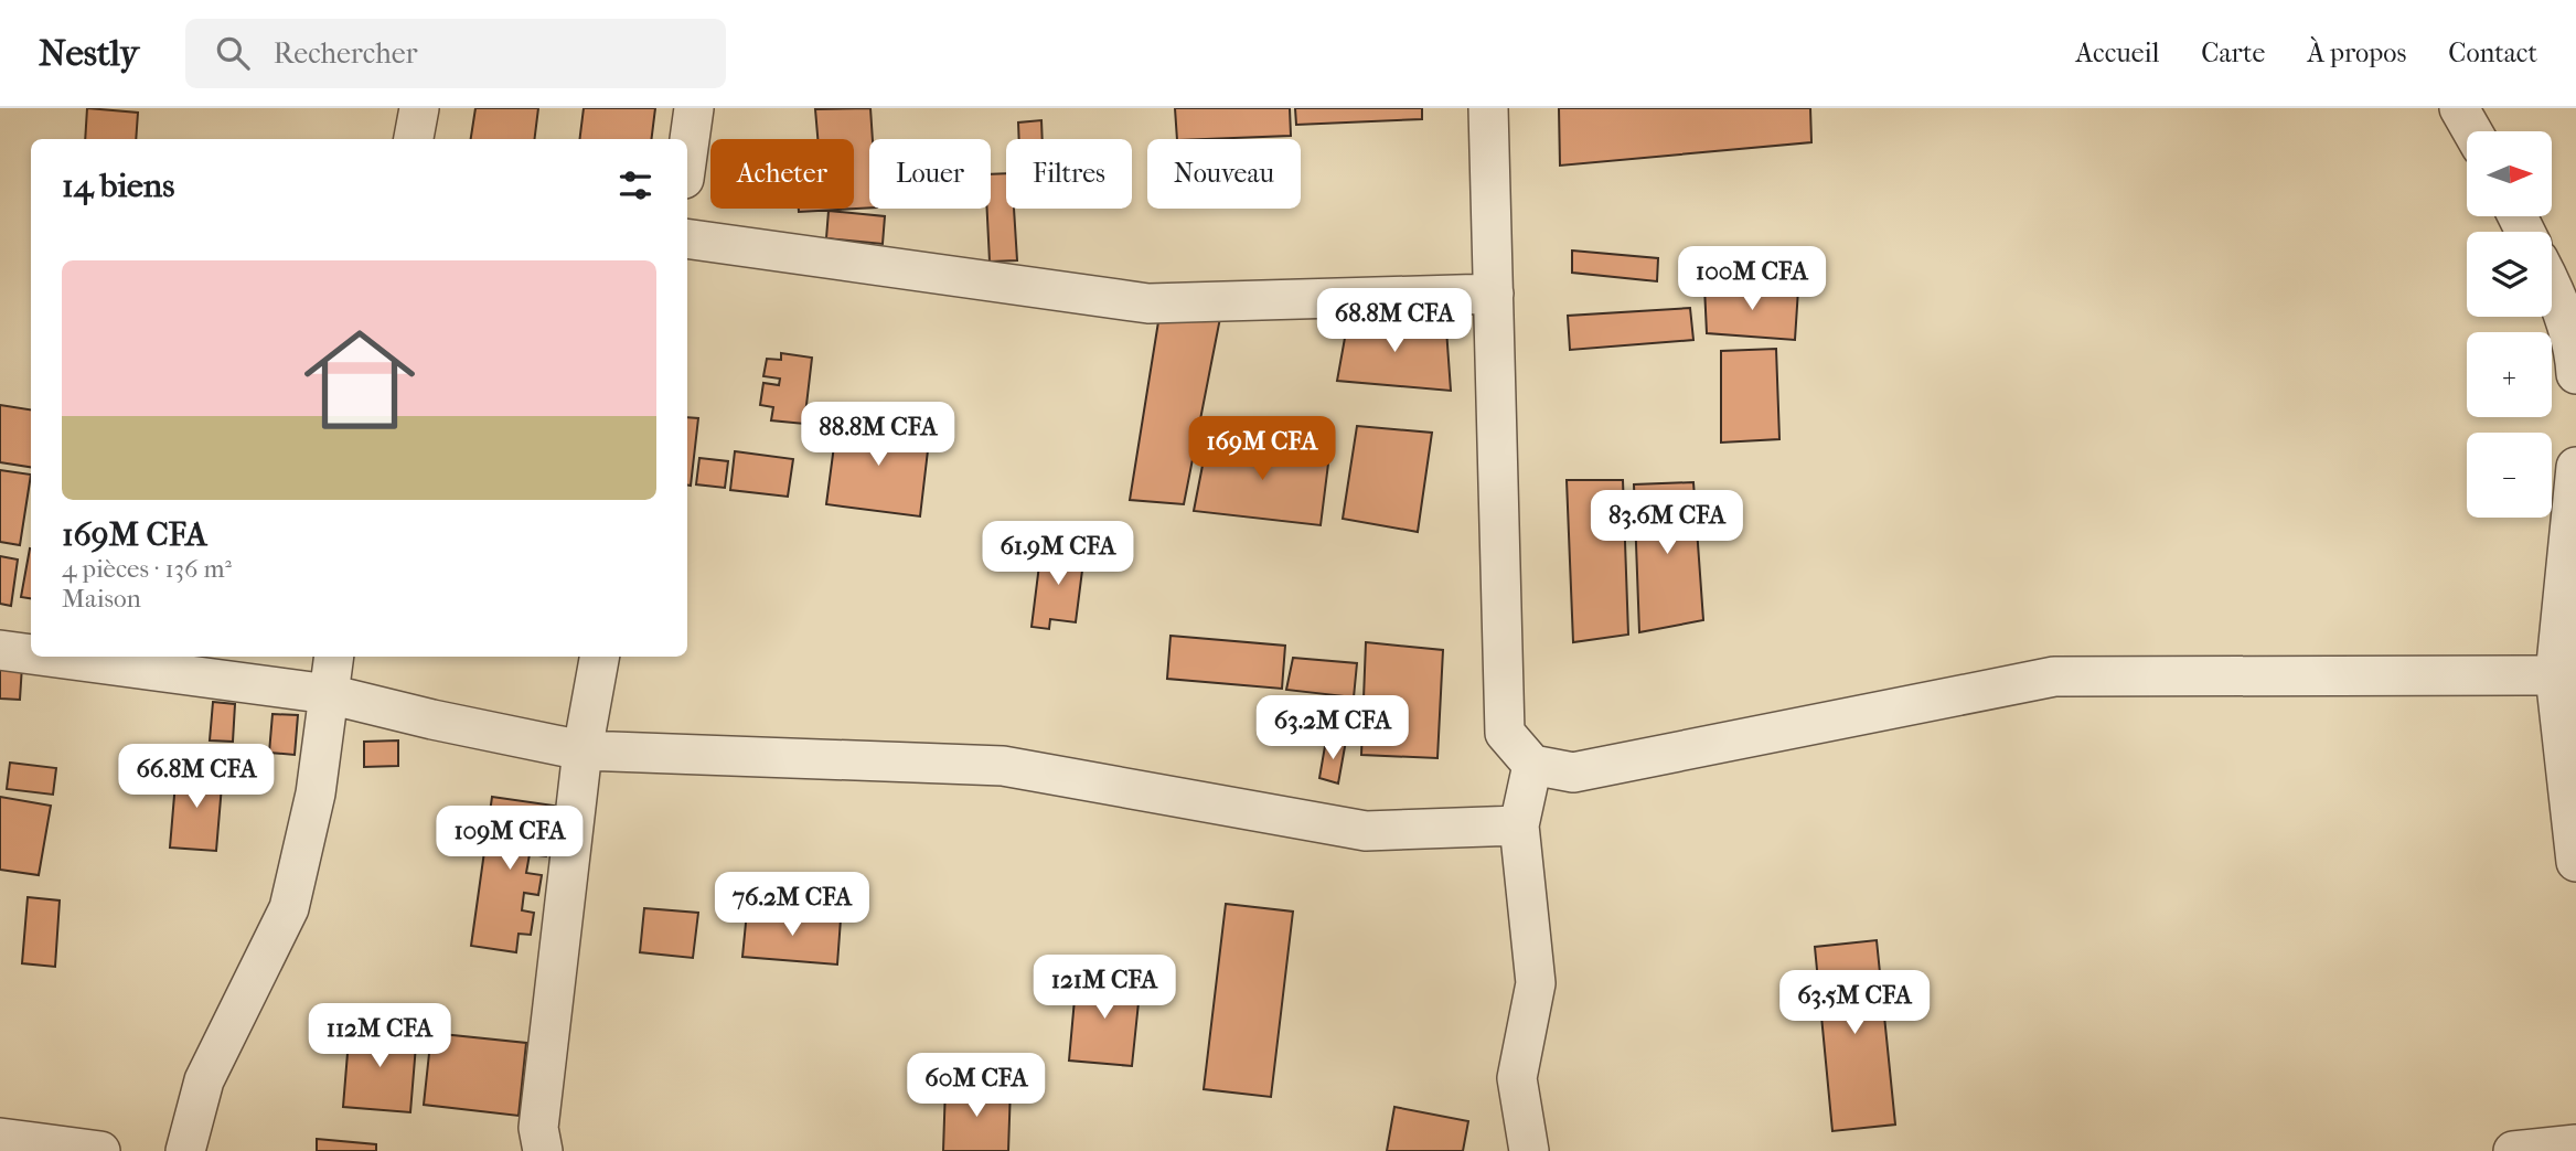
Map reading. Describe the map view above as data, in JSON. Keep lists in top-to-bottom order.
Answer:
{
  "north": "right",
  "page": {
    "header": "Nestly",
    "search": "Rechercher",
    "nav": [
      "Accueil",
      "Carte",
      "À propos",
      "Contact"
    ],
    "map_buttons": ["+", "−"],
    "chip": [
      "Acheter",
      "Louer",
      "Filtres",
      "Nouveau"
    ],
    "heading": "14 biens",
    "list": [
      {
        "name": "169M CFA",
        "note": "4 pièces · 136 m² · Maison"
      }
    ],
    "price": [
      "100M CFA",
      "68.8M CFA",
      "88.8M CFA",
      "169M CFA",
      "83.6M CFA",
      "61.9M CFA",
      "63.2M CFA",
      "66.8M CFA",
      "109M CFA",
      "76.2M CFA",
      "121M CFA",
      "63.5M CFA",
      "112M CFA",
      "60M CFA"
    ]
  }
}
